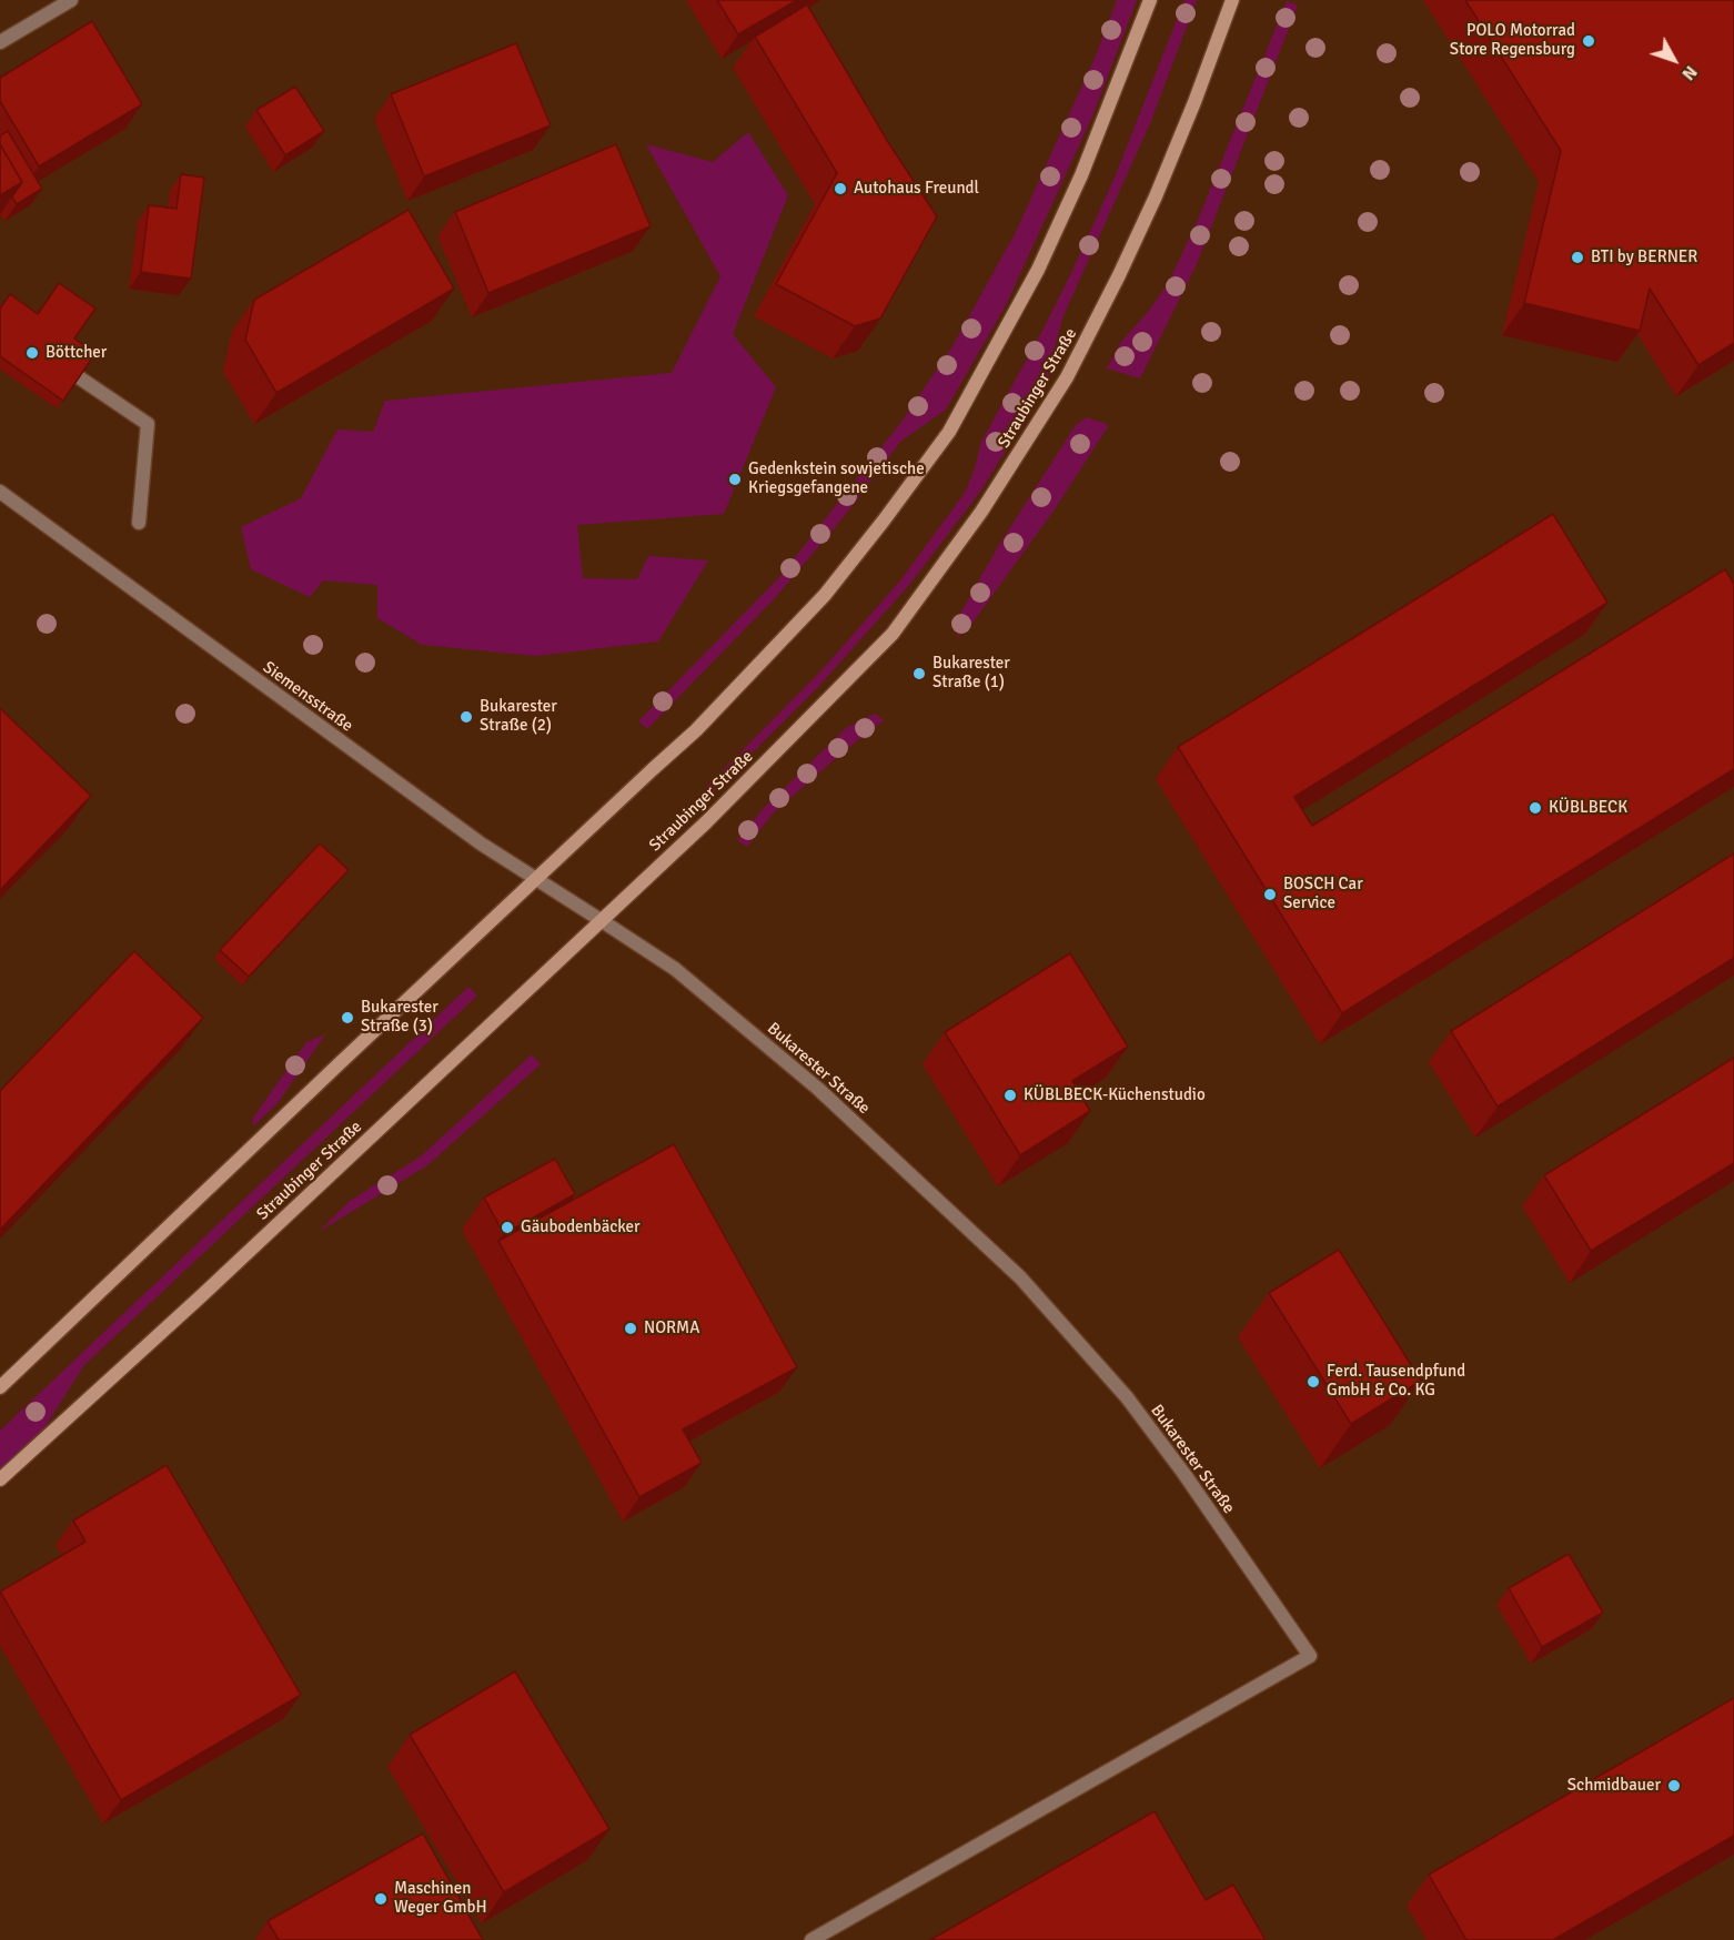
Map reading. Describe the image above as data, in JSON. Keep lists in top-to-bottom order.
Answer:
{
  "streets": {
    "main road": ["Straubinger Straße"],
    "street": ["Siemensstraße", "Bukarester Straße"]
  },
  "crossings": [
    ["Straubinger Straße", "Siemensstraße"],
    ["Straubinger Straße", "Bukarester Straße"],
    ["Siemensstraße", "Bukarester Straße"]
  ],
  "places": [
    "POLO Motorrad Store Regensburg",
    "Autohaus Freundl",
    "BTI by BERNER",
    "Böttcher",
    "Gedenkstein sowjetische Kriegsgefangene",
    "Bukarester Straße (1)",
    "Bukarester Straße (2)",
    "KÜBLBECK",
    "BOSCH Car Service",
    "Bukarester Straße (3)",
    "KÜBLBECK-Küchenstudio",
    "Gäubodenbäcker",
    "NORMA",
    "Ferd. Tausendpfund GmbH & Co. KG",
    "Schmidbauer",
    "Maschinen Weger GmbH"
  ],
  "north": "bottom right"
}
